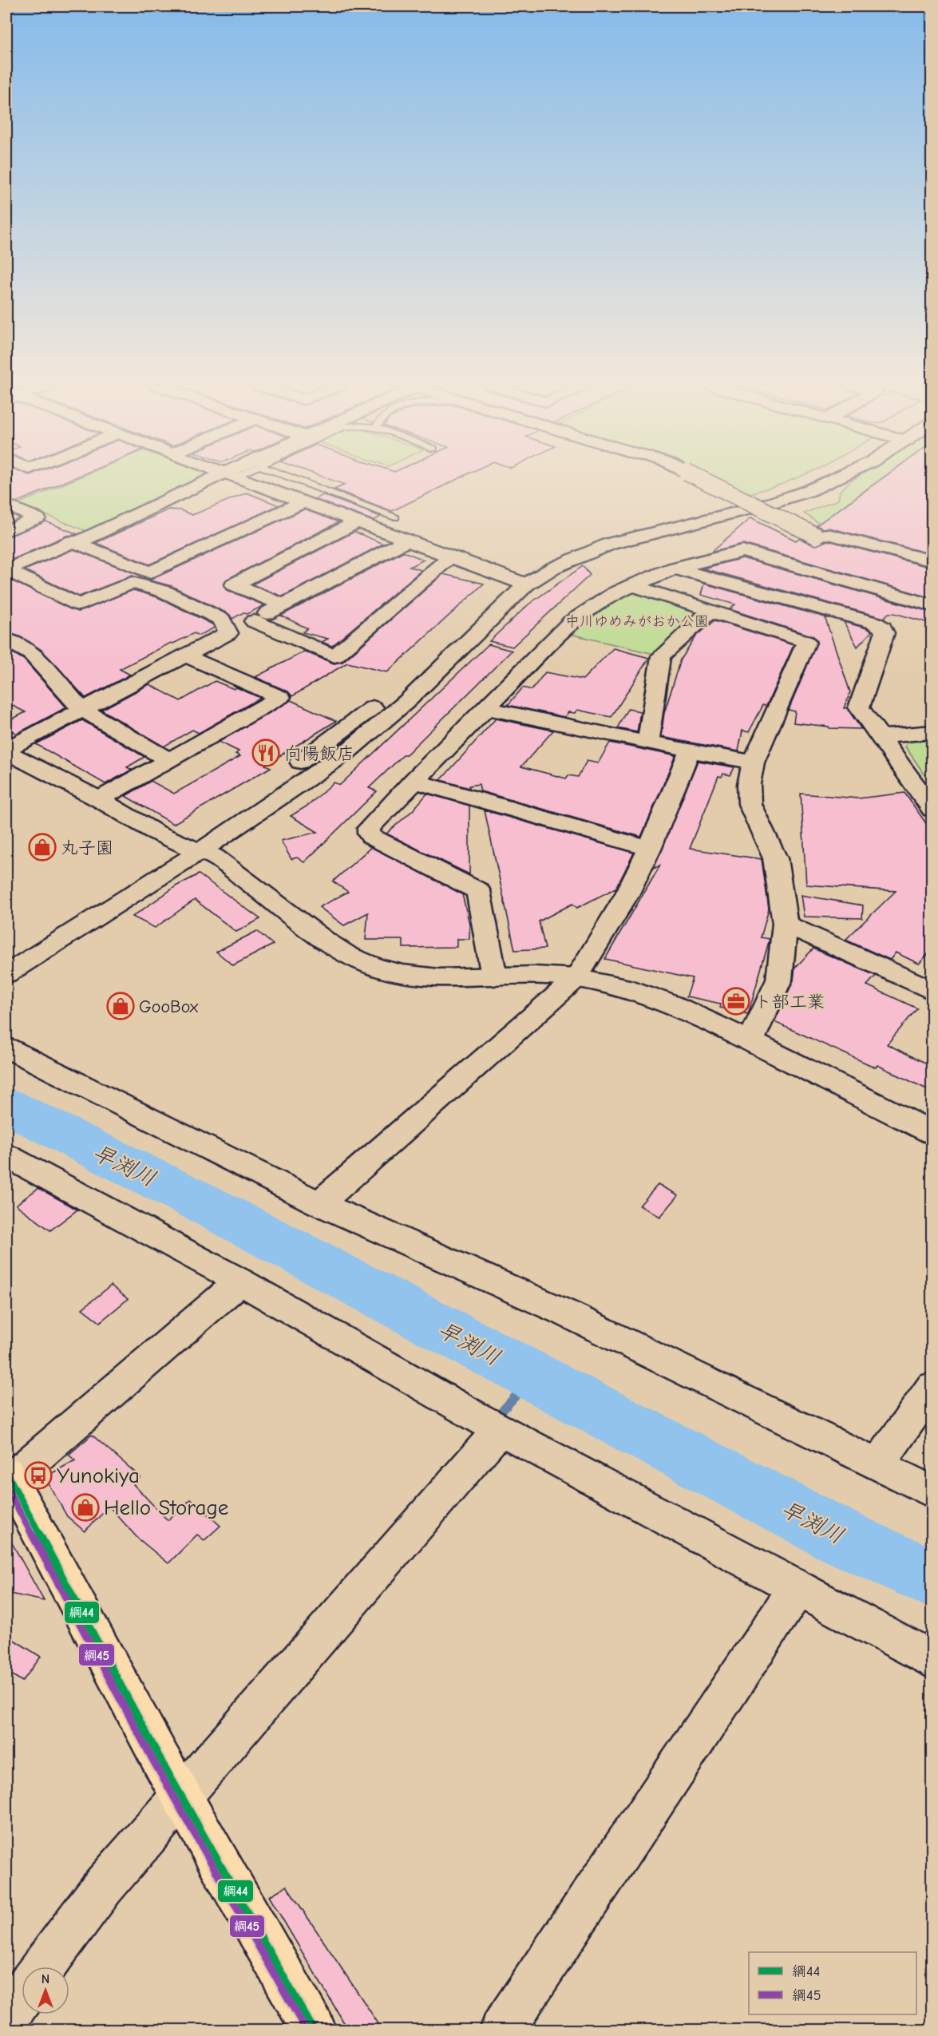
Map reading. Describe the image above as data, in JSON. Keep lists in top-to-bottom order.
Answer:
{
  "water": ["早渕川"],
  "parks": ["中川ゆめみがおか公園"],
  "places": {
    "restaurant": ["向陽飯店"],
    "shop": ["丸子園", "GooBox", "Hello Storage"],
    "office": ["ト部工業"],
    "bus stop": ["Yunokiya"]
  },
  "lines": ["transit line 綱44", "transit line 綱45"],
  "legend": ["綱44", "綱45"],
  "north": "top"
}
